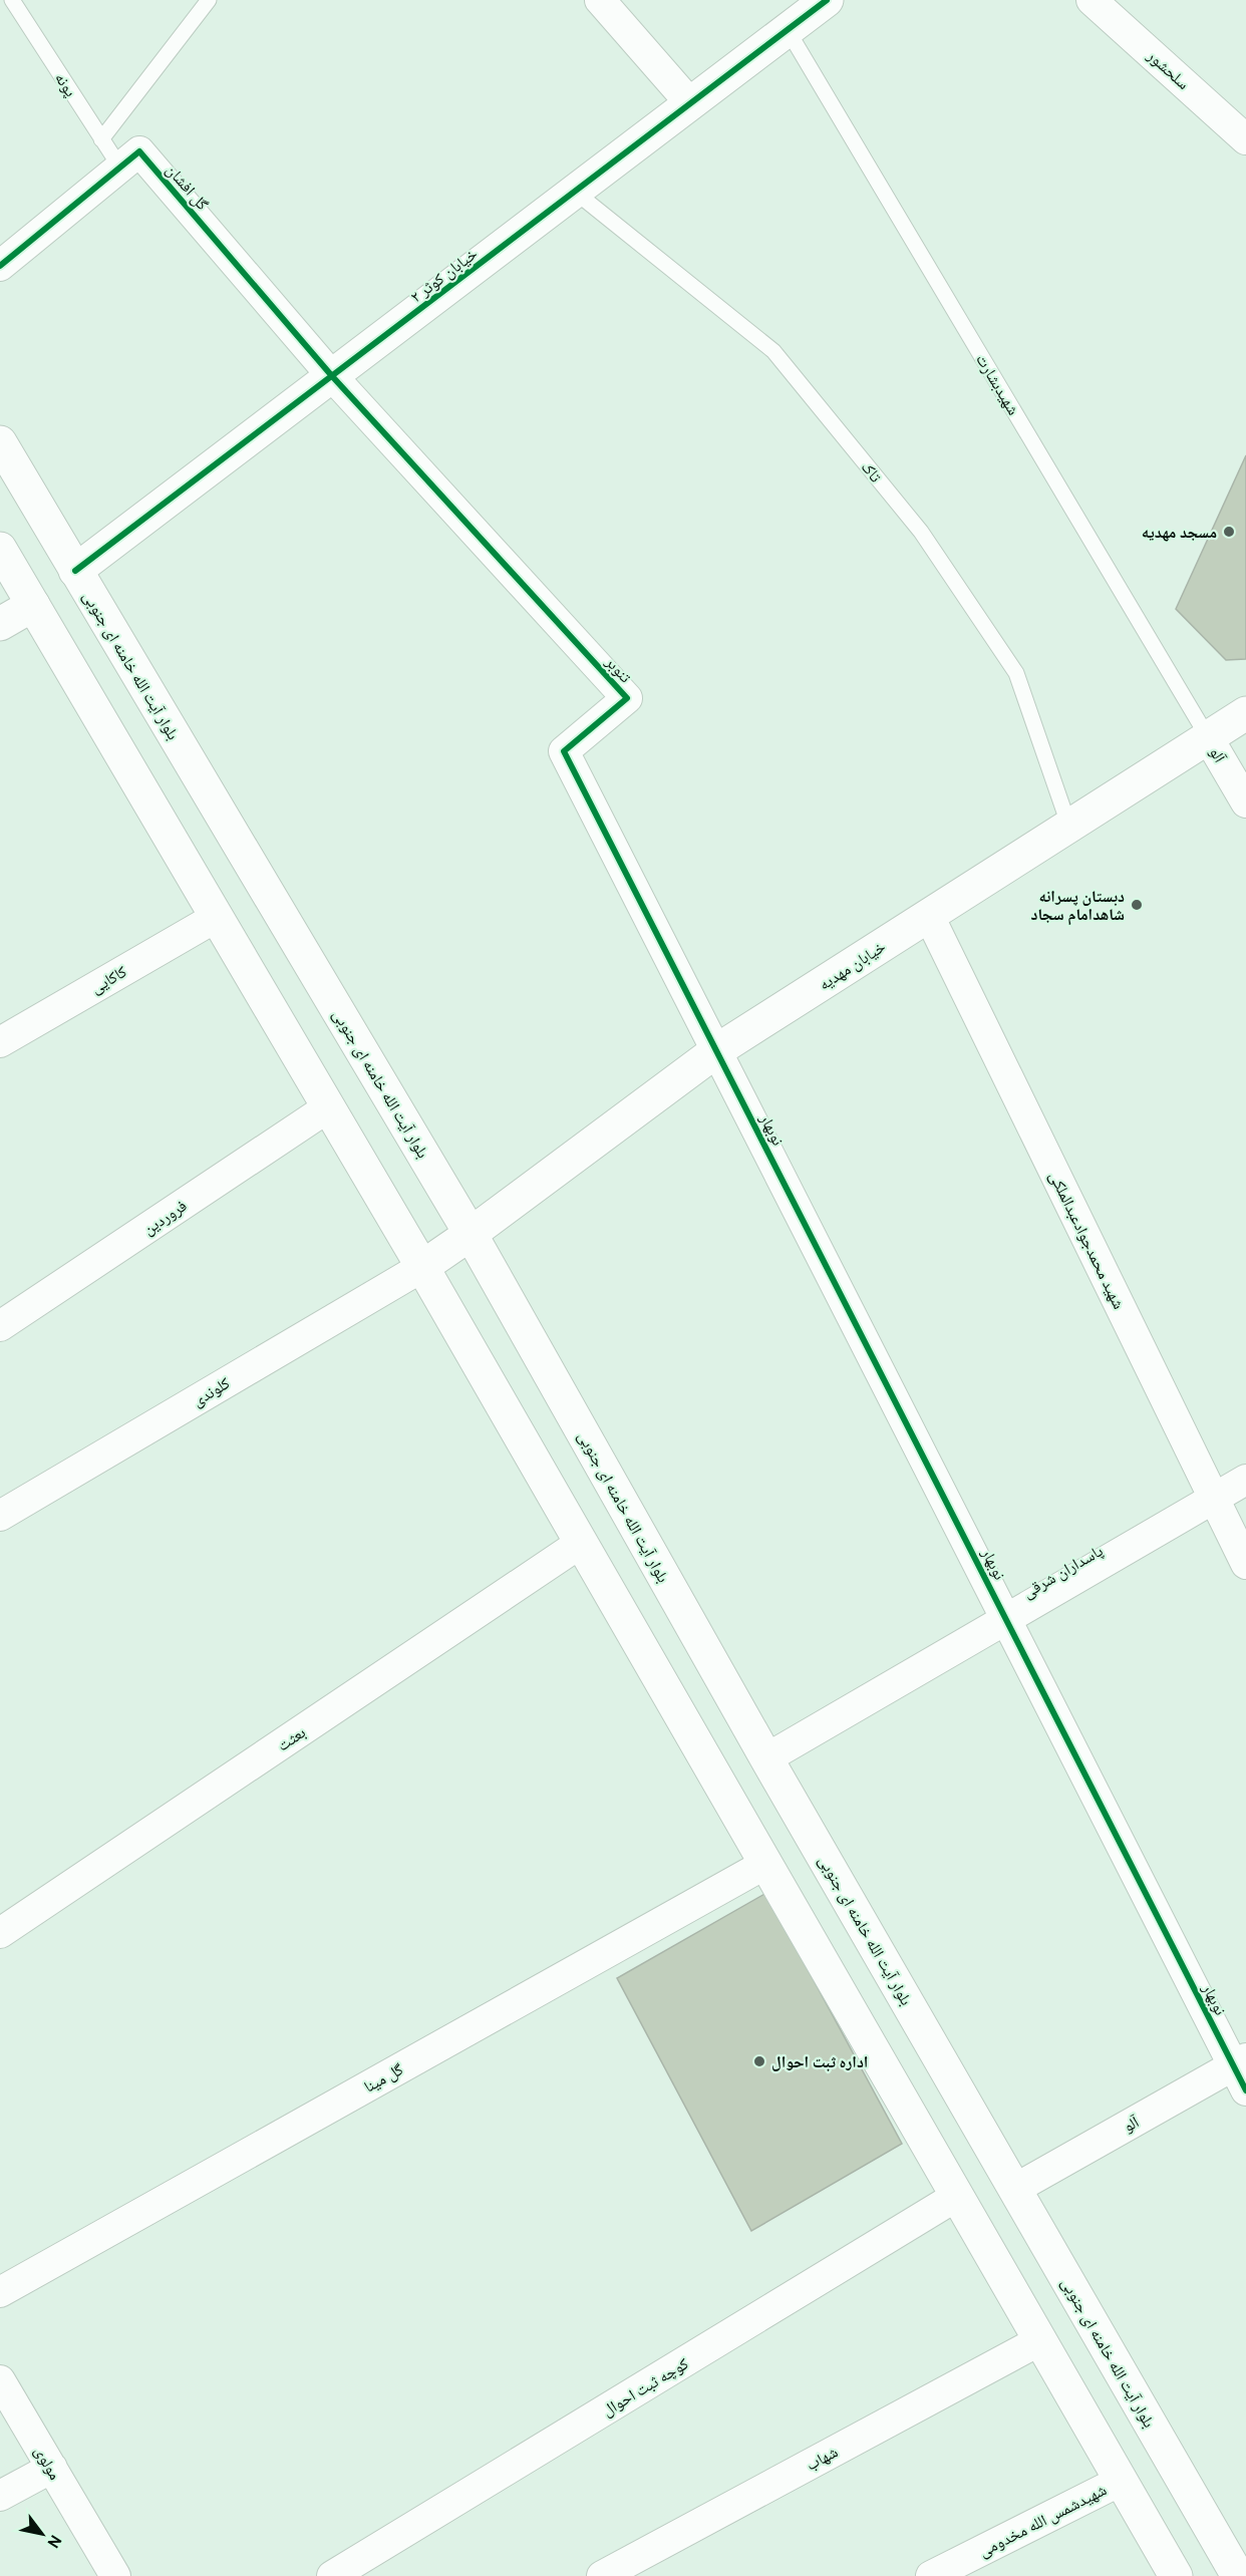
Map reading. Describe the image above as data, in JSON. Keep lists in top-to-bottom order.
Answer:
{
  "streets": {
    "main road": ["خیابان کوثر ۲", "بلوار آیت الله خامنه ای جنوبی", "خیابان مهدیه"],
    "street": [
      "سلحشور",
      "گل افشان",
      "تنوبر",
      "آلو",
      "کاکایی",
      "نوبهار",
      "فروردین",
      "شهید محمدجوادعبدالملکی",
      "کلوندی",
      "پاسداران شرقی",
      "بعثت",
      "گل مینا",
      "کوچه ثبت احوال",
      "شهاب",
      "مولوی",
      "شهیدشمس الله مخدومی"
    ],
    "lane": ["پونه", "شهیدبشارت", "تاک"]
  },
  "crossings": [
    ["پونه", "گل افشان"],
    ["گل افشان", "خیابان کوثر ۲"],
    ["گل افشان", "تنوبر"],
    ["خیابان کوثر ۲", "شهیدبشارت"],
    ["خیابان کوثر ۲", "تاک"],
    ["خیابان کوثر ۲", "بلوار آیت الله خامنه ای جنوبی"],
    ["خیابان کوثر ۲", "تنوبر"],
    ["شهیدبشارت", "آلو"],
    ["شهیدبشارت", "خیابان مهدیه"],
    ["تاک", "خیابان مهدیه"],
    ["بلوار آیت الله خامنه ای جنوبی", "آلو"],
    ["بلوار آیت الله خامنه ای جنوبی", "خیابان مهدیه"],
    ["بلوار آیت الله خامنه ای جنوبی", "پاسداران شرقی"],
    ["تنوبر", "خیابان مهدیه"],
    ["تنوبر", "نوبهار"],
    ["آلو", "خیابان مهدیه"],
    ["آلو", "نوبهار"],
    ["خیابان مهدیه", "نوبهار"],
    ["خیابان مهدیه", "شهید محمدجوادعبدالملکی"],
    ["خیابان مهدیه", "کلوندی"],
    ["نوبهار", "پاسداران شرقی"],
    ["شهید محمدجوادعبدالملکی", "پاسداران شرقی"]
  ],
  "places": ["مسجد مهدیه", "دبستان پسرانه شاهدامام سجاد", "اداره ثبت احوال"],
  "north": "bottom right"
}
